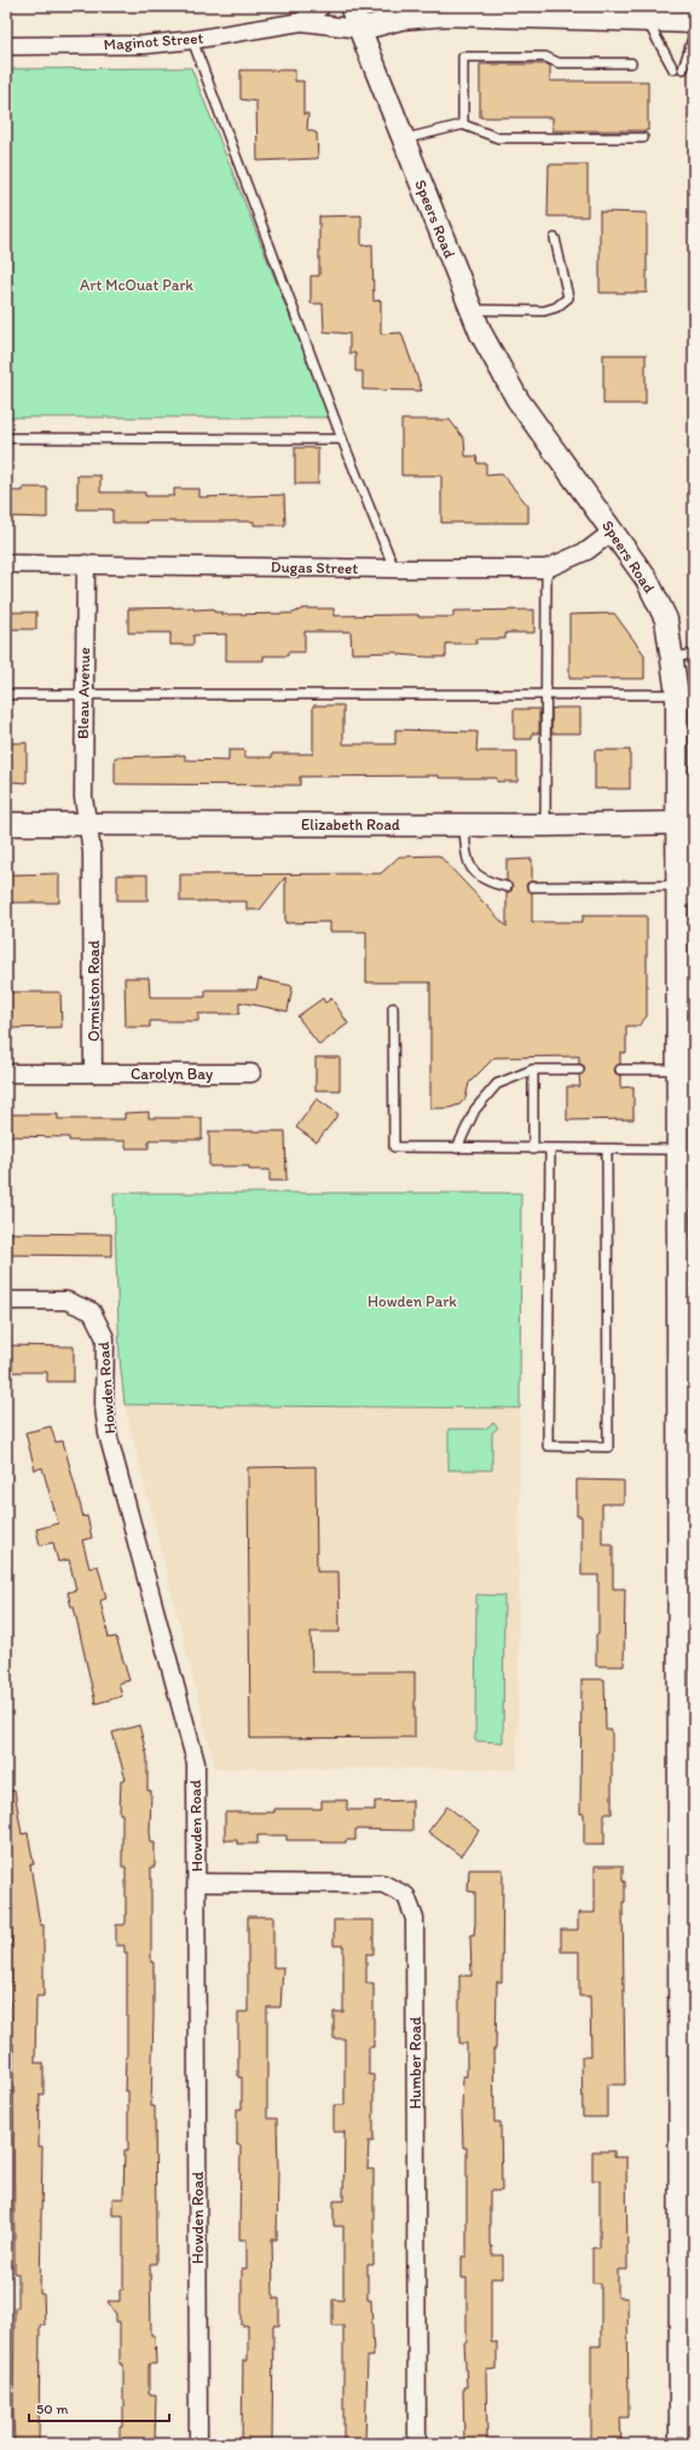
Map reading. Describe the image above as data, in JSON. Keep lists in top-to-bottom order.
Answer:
{
  "streets": {
    "street": [
      "Maginot Street",
      "Speers Road",
      "Dugas Street",
      "Bleau Avenue",
      "Elizabeth Road",
      "Ormiston Road",
      "Carolyn Bay",
      "Howden Road",
      "Humber Road"
    ]
  },
  "crossings": [
    ["Maginot Street", "Speers Road"],
    ["Speers Road", "Dugas Street"],
    ["Speers Road", "Elizabeth Road"],
    ["Dugas Street", "Bleau Avenue"],
    ["Bleau Avenue", "Elizabeth Road"],
    ["Bleau Avenue", "Ormiston Road"],
    ["Elizabeth Road", "Ormiston Road"],
    ["Ormiston Road", "Carolyn Bay"],
    ["Howden Road", "Humber Road"]
  ],
  "parks": ["Art McOuat Park", "Howden Park"],
  "scale_bar": "50 m"
}
